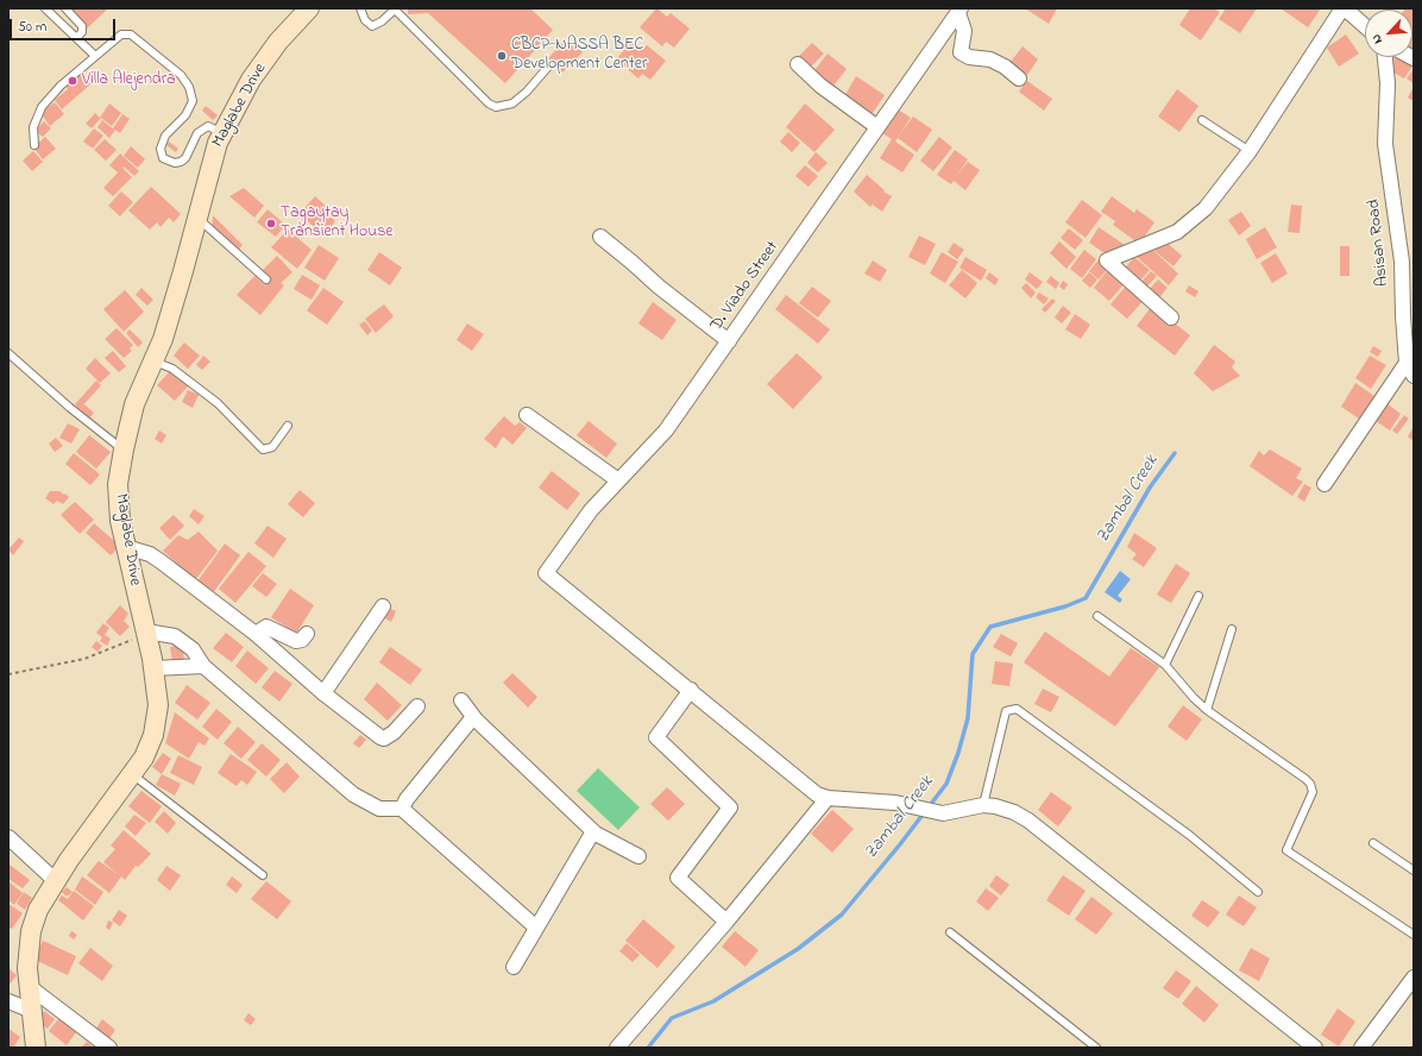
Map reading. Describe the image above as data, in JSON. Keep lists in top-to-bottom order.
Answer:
{
  "streets": {
    "main road": ["Maglabe Drive"],
    "street": ["Asisan Road", "D. Viado Street"]
  },
  "water": ["Zambal Creek"],
  "places": ["CBCP-NASSA BEC Development Center", "Villa Alejendra", "Tagaytay Transient House"],
  "scale_bar": "50 m",
  "north": "bottom left"
}
